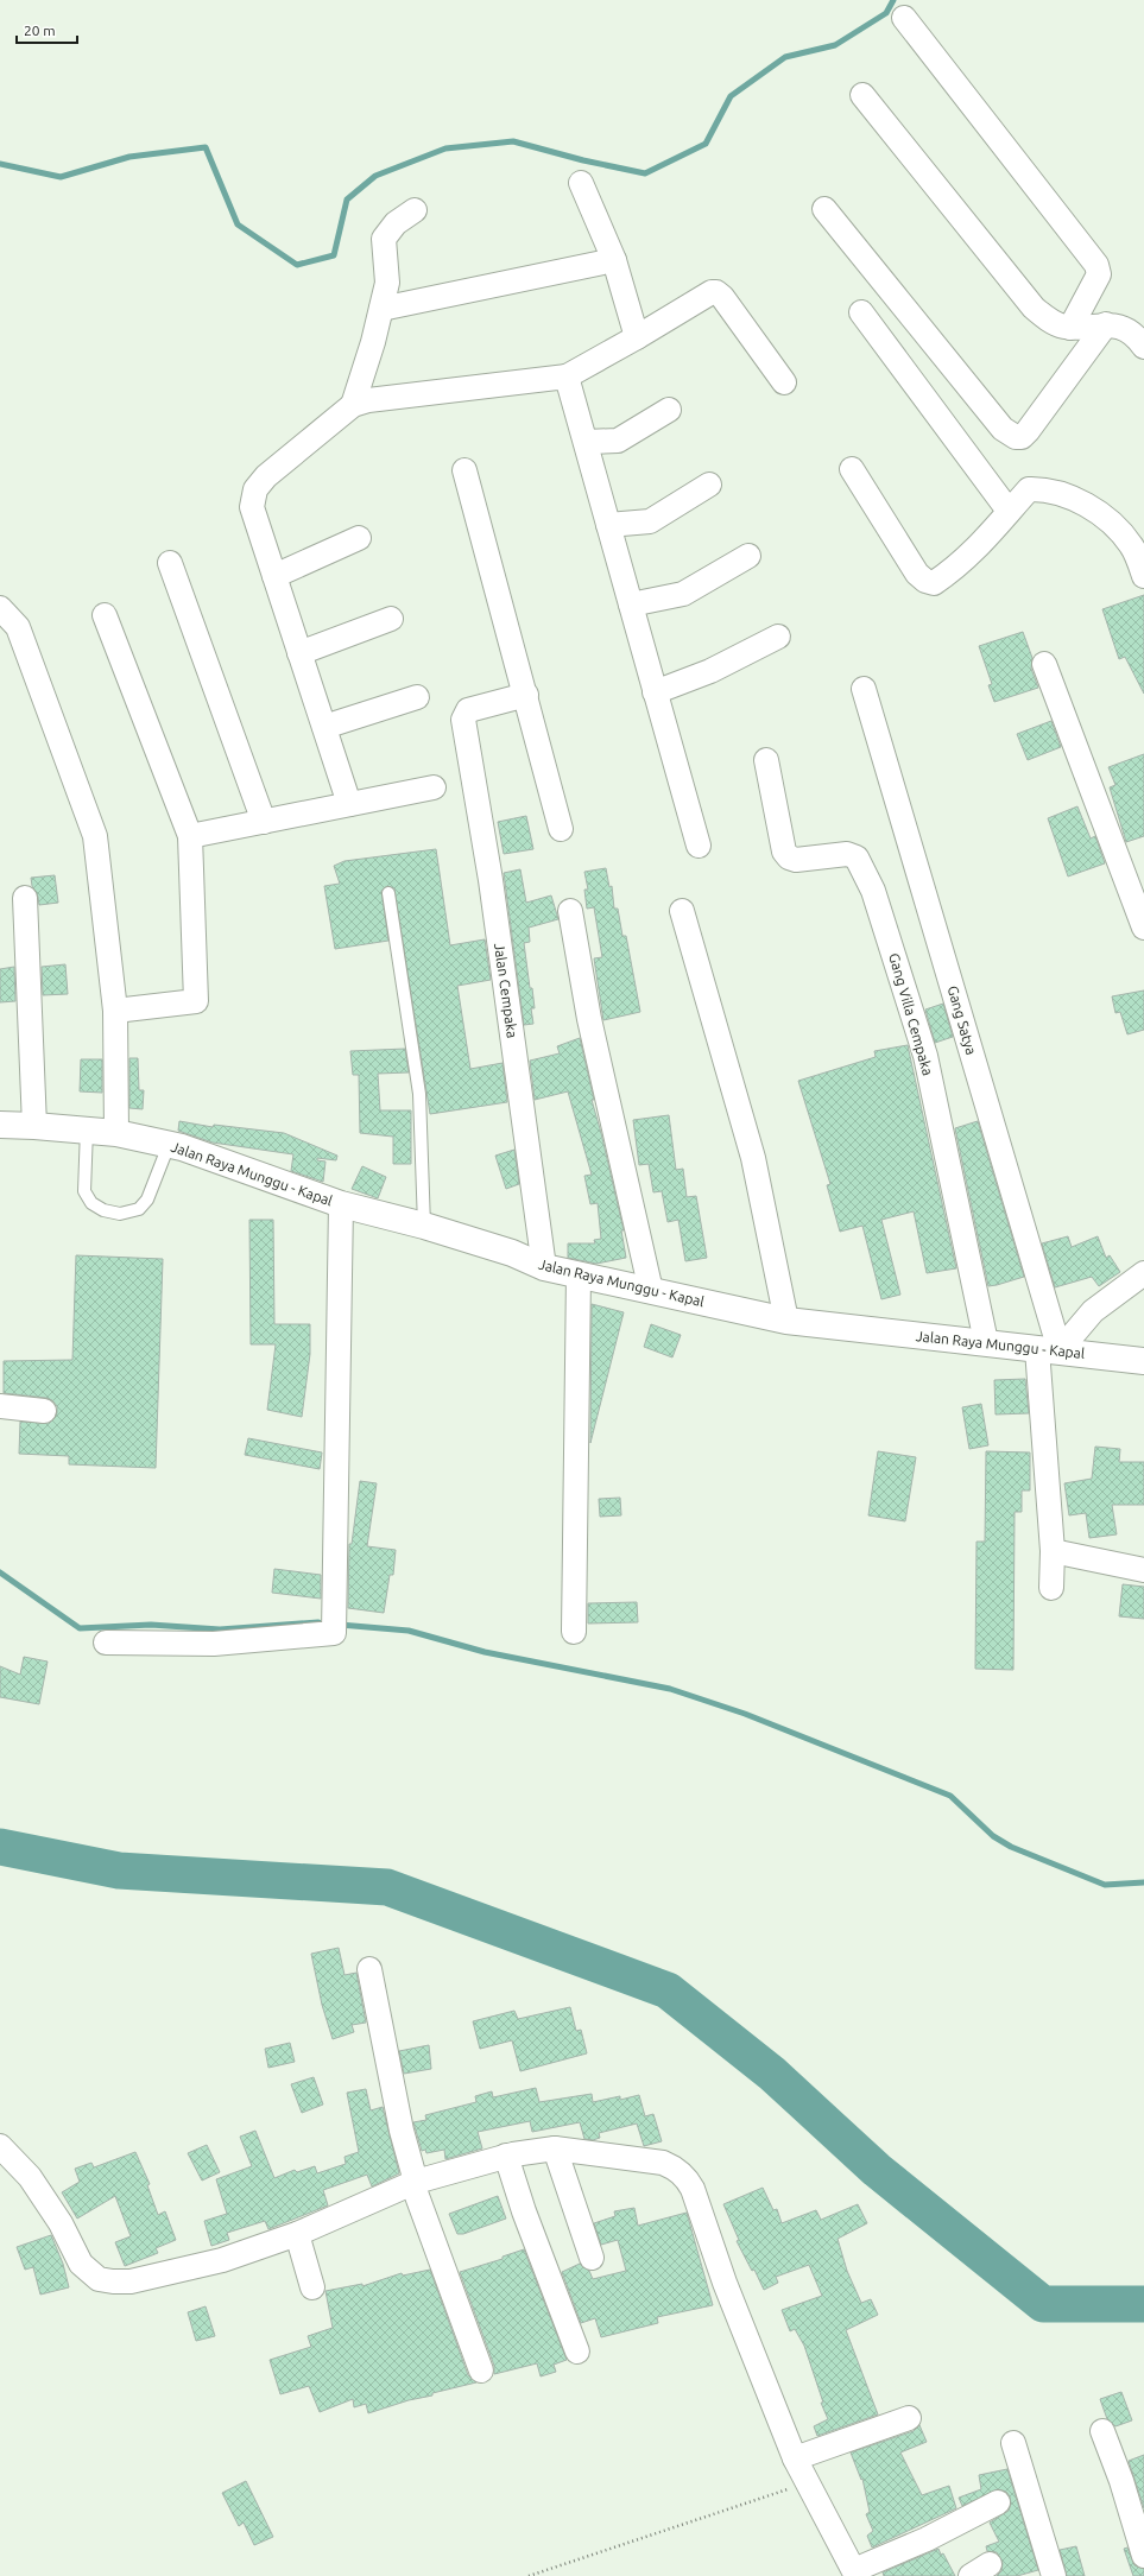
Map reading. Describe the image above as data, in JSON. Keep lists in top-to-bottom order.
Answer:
{
  "streets": {
    "street": [
      "Jalan Cempaka",
      "Gang Villa Cempaka",
      "Gang Satya",
      "Jalan Raya Munggu - Kapal"
    ]
  },
  "crossings": [
    ["Jalan Cempaka", "Jalan Raya Munggu - Kapal"],
    ["Gang Villa Cempaka", "Jalan Raya Munggu - Kapal"],
    ["Gang Satya", "Jalan Raya Munggu - Kapal"]
  ],
  "scale_bar": "20 m"
}
